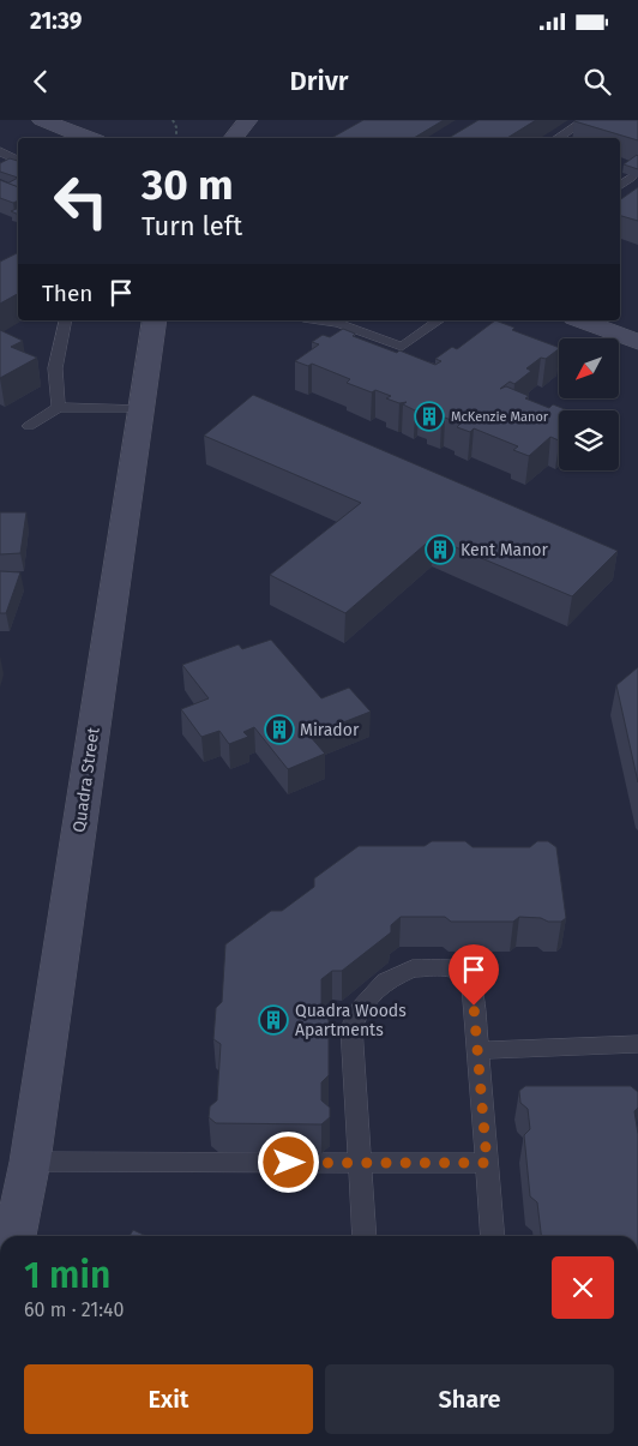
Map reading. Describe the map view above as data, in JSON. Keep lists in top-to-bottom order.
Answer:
{
  "streets": {
    "main road": ["Quadra Street"]
  },
  "places": {
    "building": [
      "McKenzie Manor",
      "Kent Manor",
      "Mirador",
      "Quadra Woods Apartments"
    ]
  },
  "north": "bottom left",
  "page": {
    "status": "21:39",
    "header": "Drivr",
    "turn": ["30 m", "Turn left"],
    "then": "Then",
    "heading": ["1 min", "60 m · 21:40"],
    "buttons": ["Exit", "Share"]
  }
}
